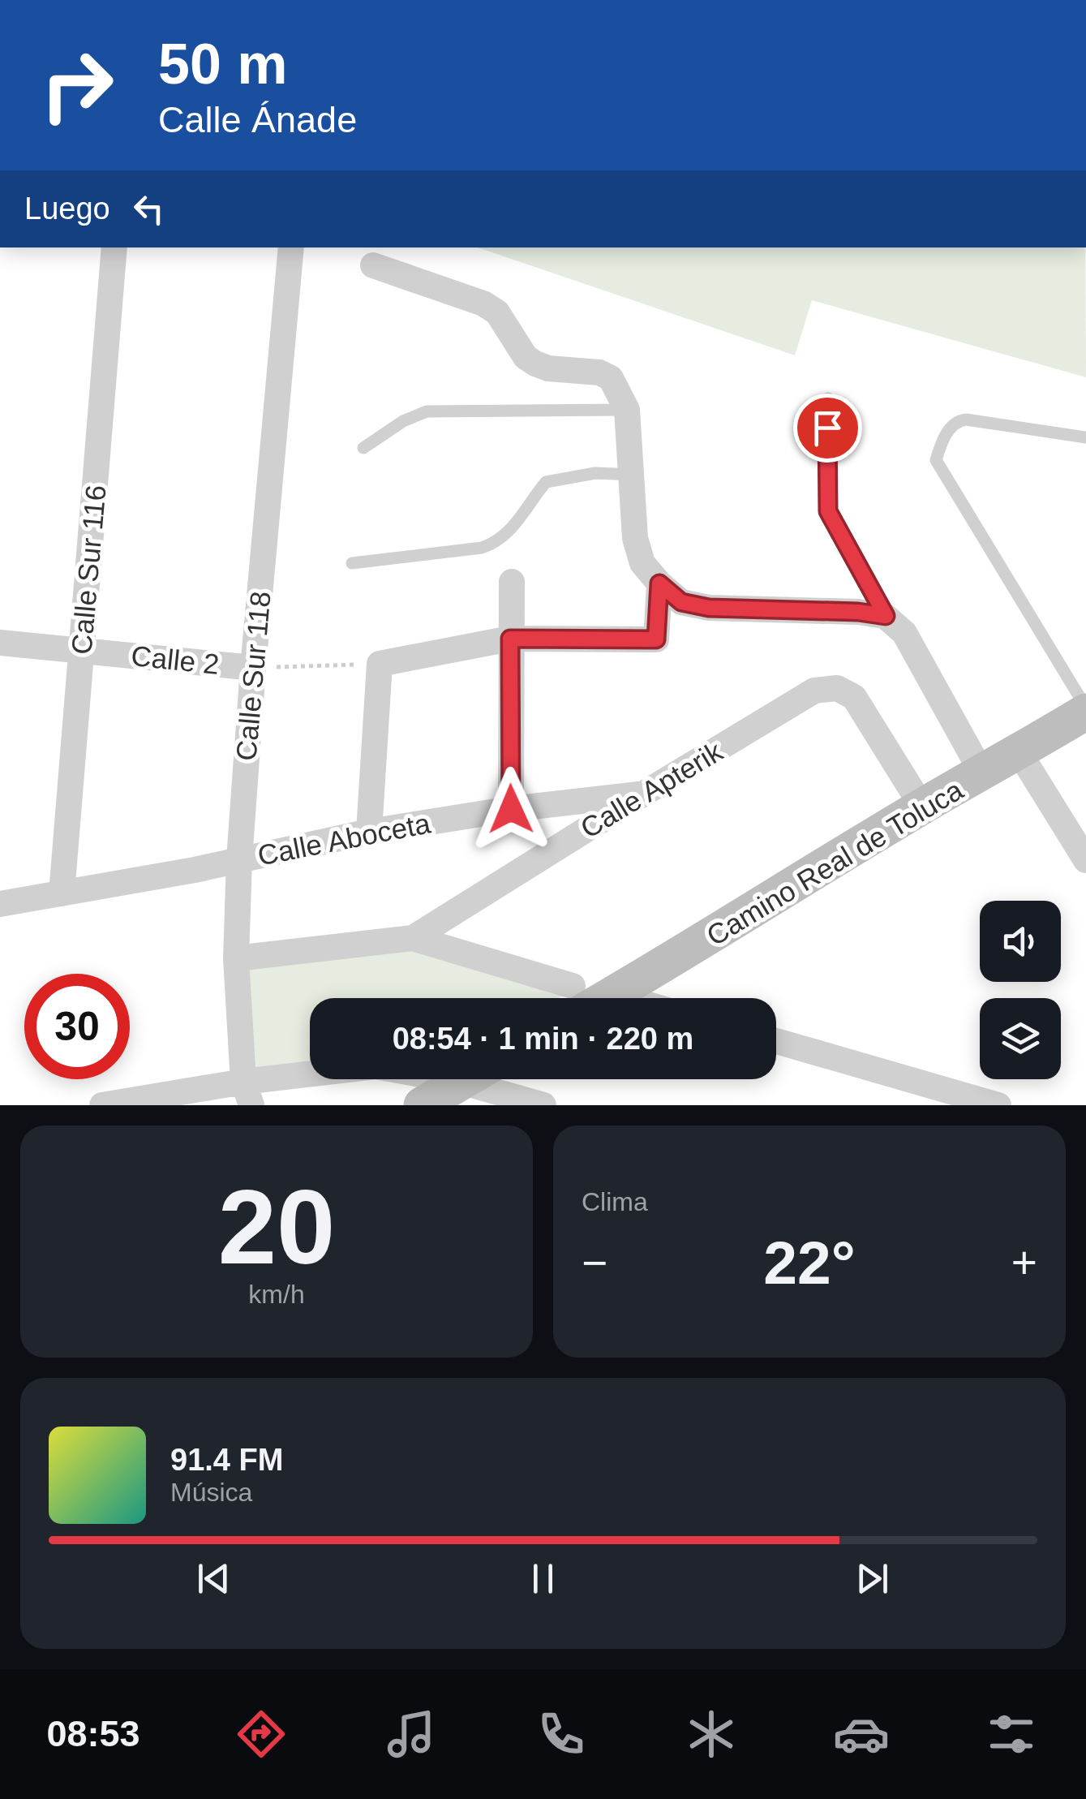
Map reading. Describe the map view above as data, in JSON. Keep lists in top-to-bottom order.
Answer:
{
  "streets": {
    "main road": ["Camino Real de Toluca"],
    "street": [
      "Calle Sur 116",
      "Calle 2",
      "Calle Sur 118",
      "Calle Apterik",
      "Calle Aboceta"
    ]
  },
  "crossings": [
    ["Calle Sur 116", "Calle 2"],
    ["Calle Sur 116", "Calle Aboceta"],
    ["Calle 2", "Calle Sur 118"],
    ["Calle Sur 118", "Calle Apterik"],
    ["Calle Sur 118", "Calle Aboceta"],
    ["Calle Apterik", "Calle Aboceta"],
    ["Calle Apterik", "Camino Real de Toluca"]
  ],
  "page": {
    "turn": ["50 m", "Calle Ánade"],
    "then": "Luego",
    "limit": "30",
    "trip": "08:54 · 1 min · 220 m",
    "tile": [
      ["20", "km/h"],
      "Clima"
    ],
    "heat": ["−", "22°", "+"],
    "song": ["91.4 FM", "Música"],
    "tabs": "08:53"
  }
}
